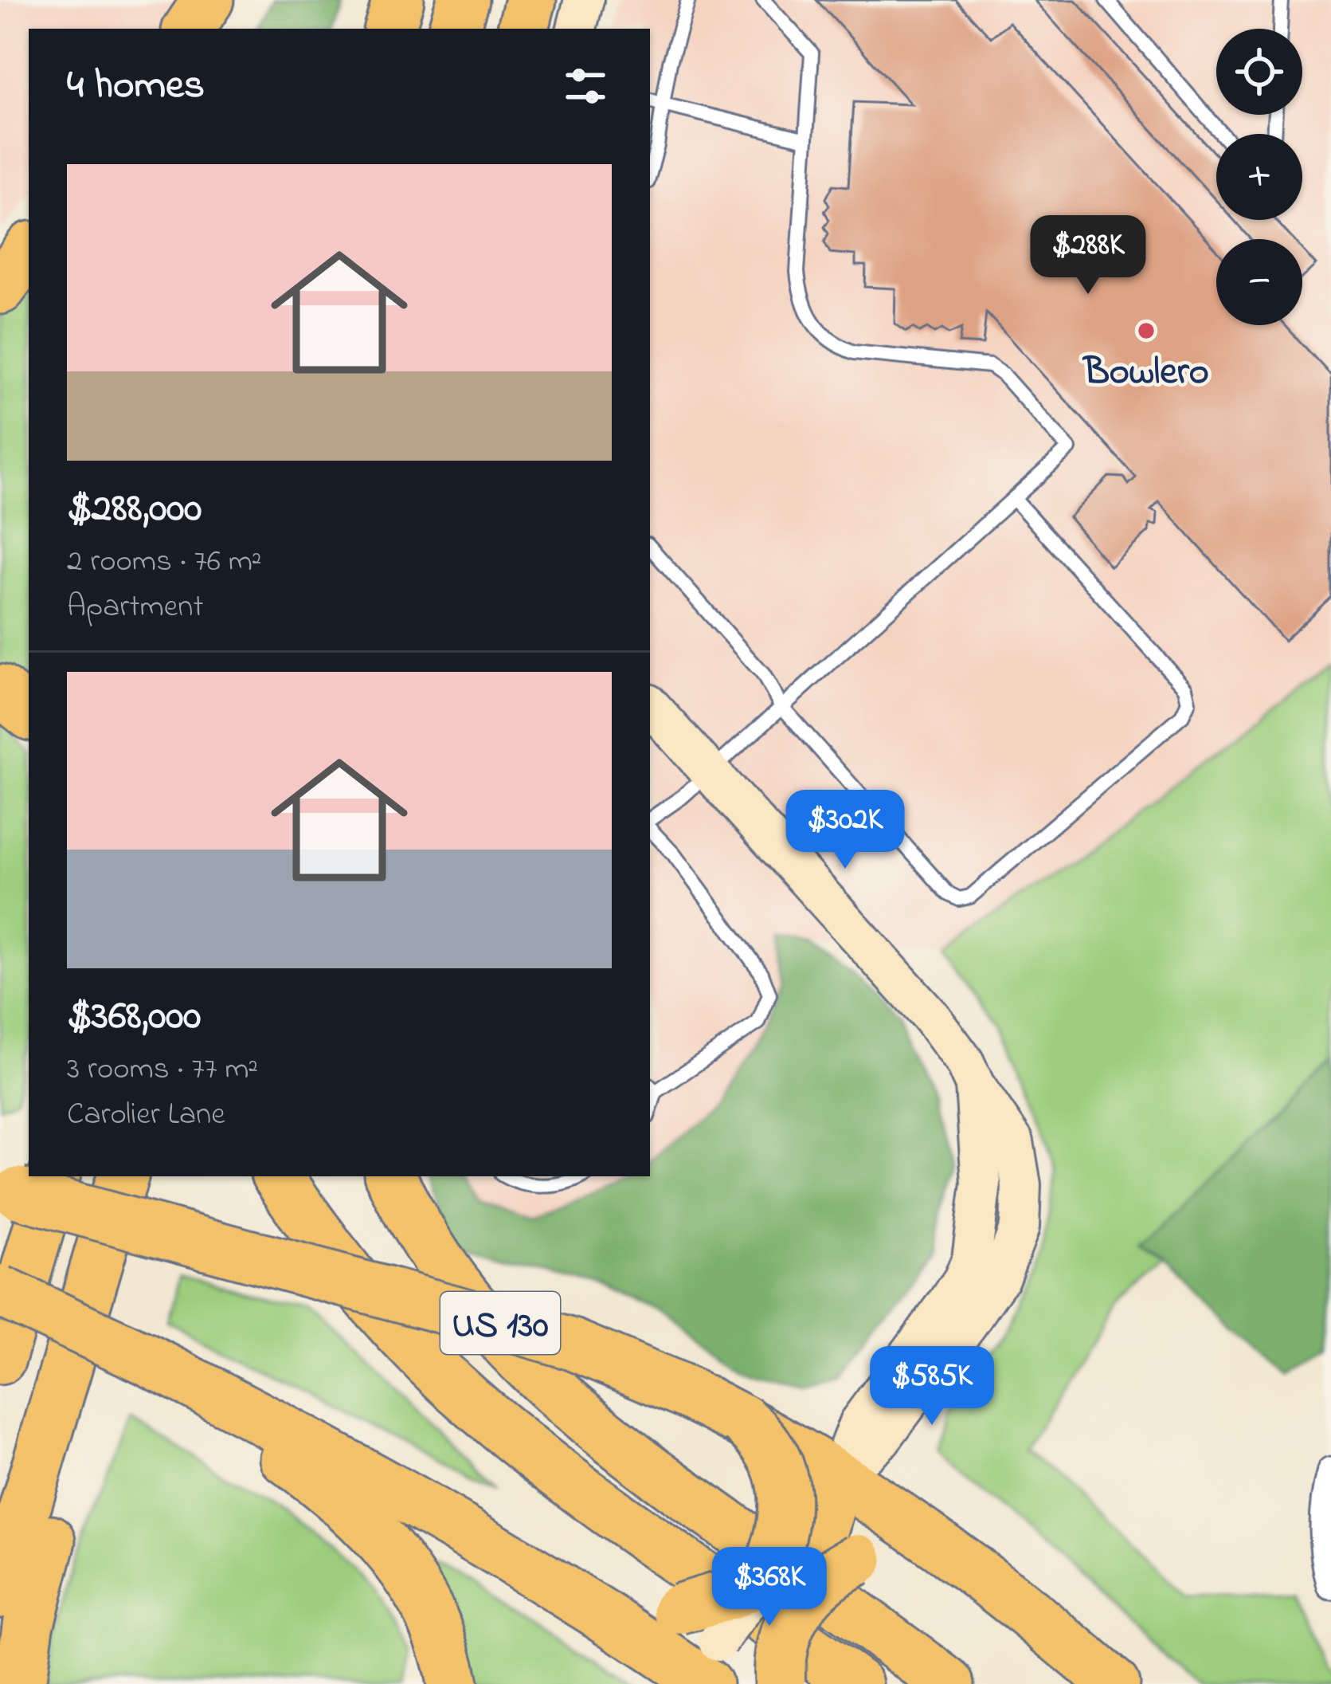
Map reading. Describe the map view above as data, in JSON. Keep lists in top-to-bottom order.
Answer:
{
  "streets": {
    "highway": ["US 130"]
  },
  "places": ["Bowlero"],
  "page": {
    "map_buttons": ["+", "−"],
    "heading": "4 homes",
    "list": [
      {
        "name": "$288,000",
        "note": "2 rooms · 76 m² · Apartment"
      },
      {
        "name": "$368,000",
        "note": "3 rooms · 77 m² · Carolier Lane"
      }
    ],
    "price": [
      "$288K",
      "$302K",
      "$585K",
      "$368K"
    ]
  }
}
